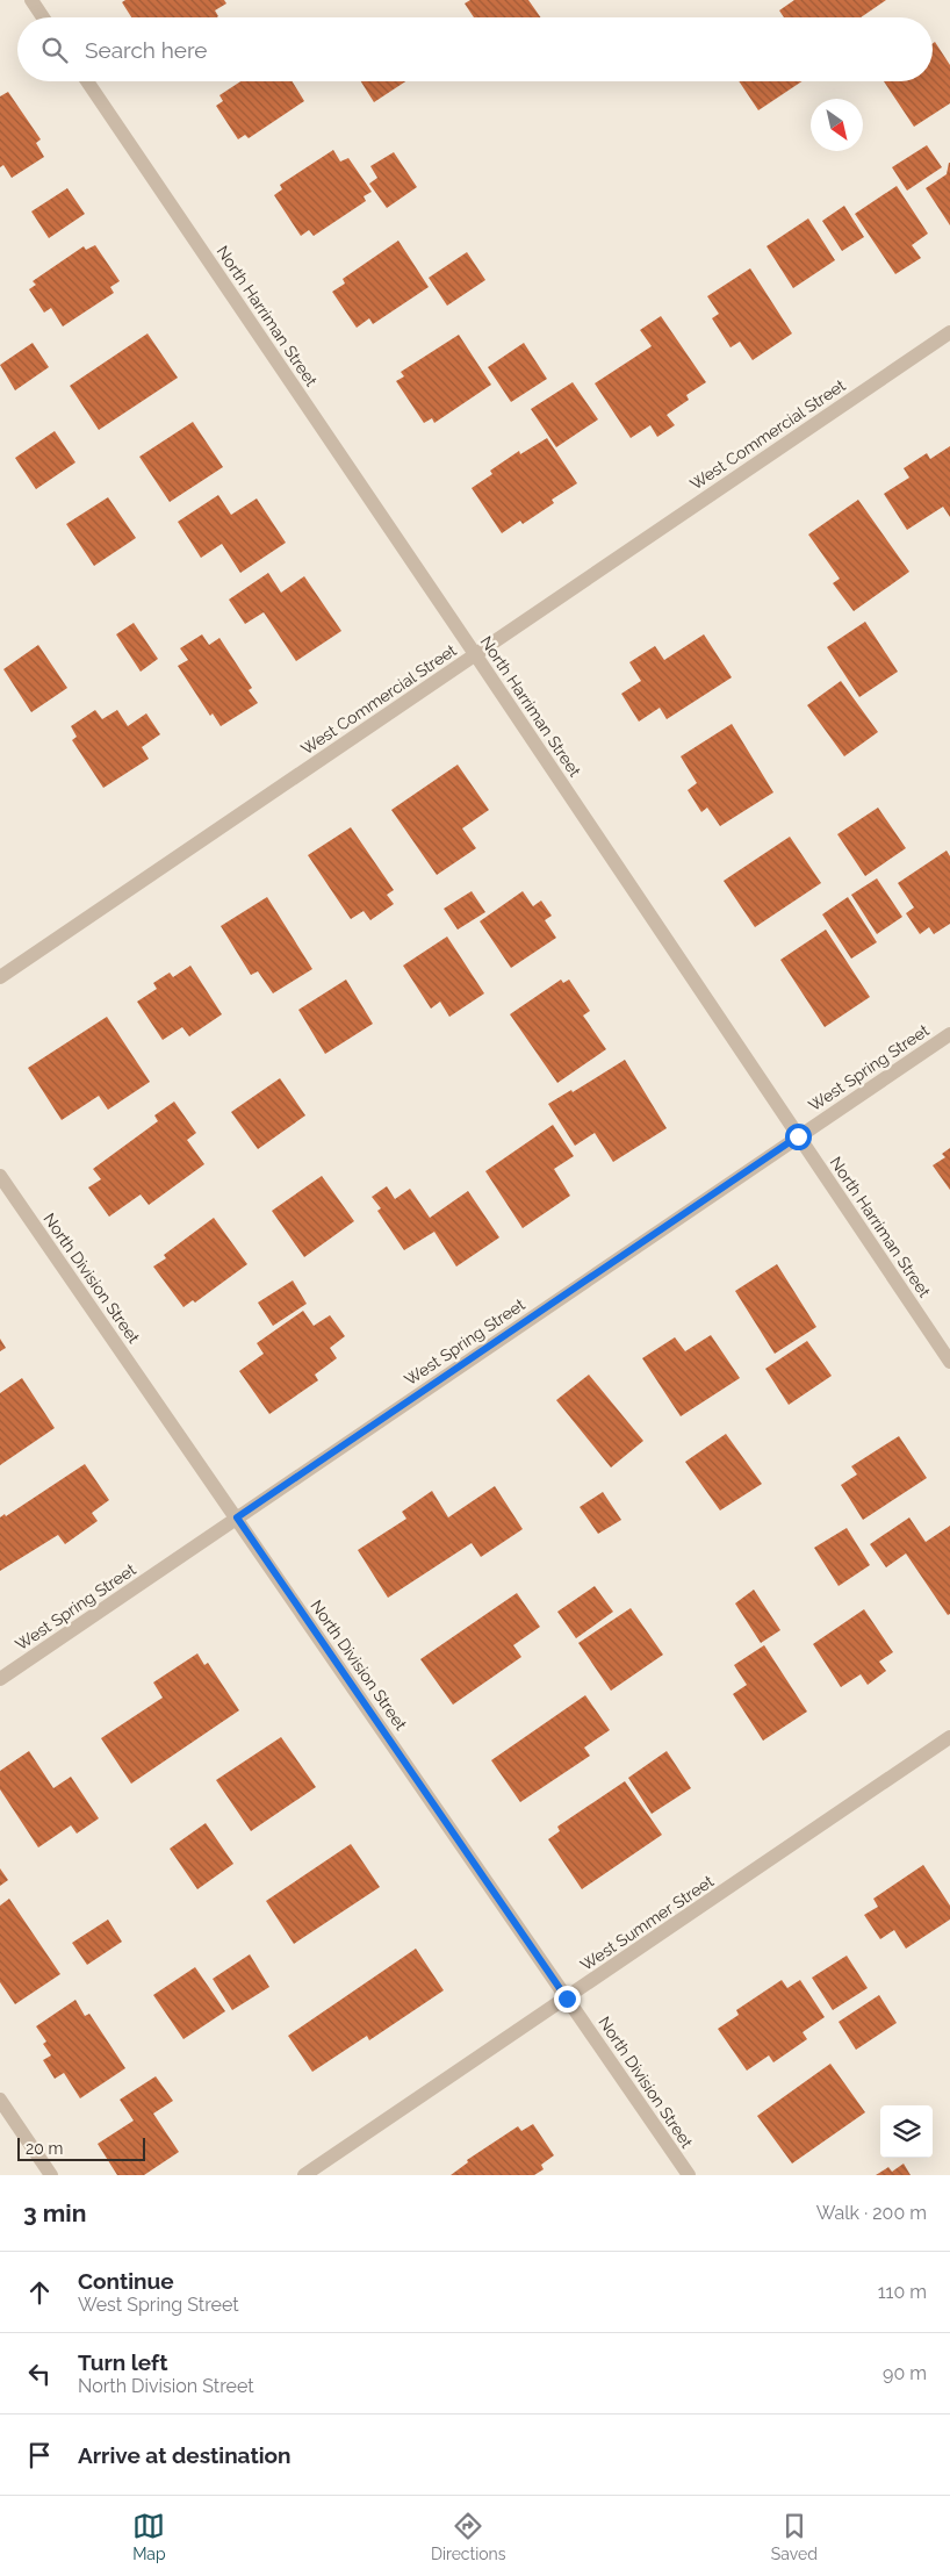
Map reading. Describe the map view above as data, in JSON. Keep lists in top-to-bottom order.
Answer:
{
  "streets": {
    "street": [
      "North Harriman Street",
      "West Commercial Street",
      "West Spring Street",
      "North Division Street",
      "West Summer Street"
    ]
  },
  "crossings": [
    ["North Harriman Street", "West Commercial Street"],
    ["North Harriman Street", "West Spring Street"],
    ["West Spring Street", "North Division Street"],
    ["North Division Street", "West Summer Street"]
  ],
  "scale_bar": "20 m",
  "north": "bottom right",
  "page": {
    "search": "Search here",
    "scale": "20 m",
    "heading": ["3 min", "Walk · 200 m"],
    "list": [
      ["Continue", "West Spring Street", "110 m"],
      ["Turn left", "North Division Street", "90 m"],
      "Arrive at destination"
    ],
    "nav": ["Map", "Directions", "Saved"]
  }
}
